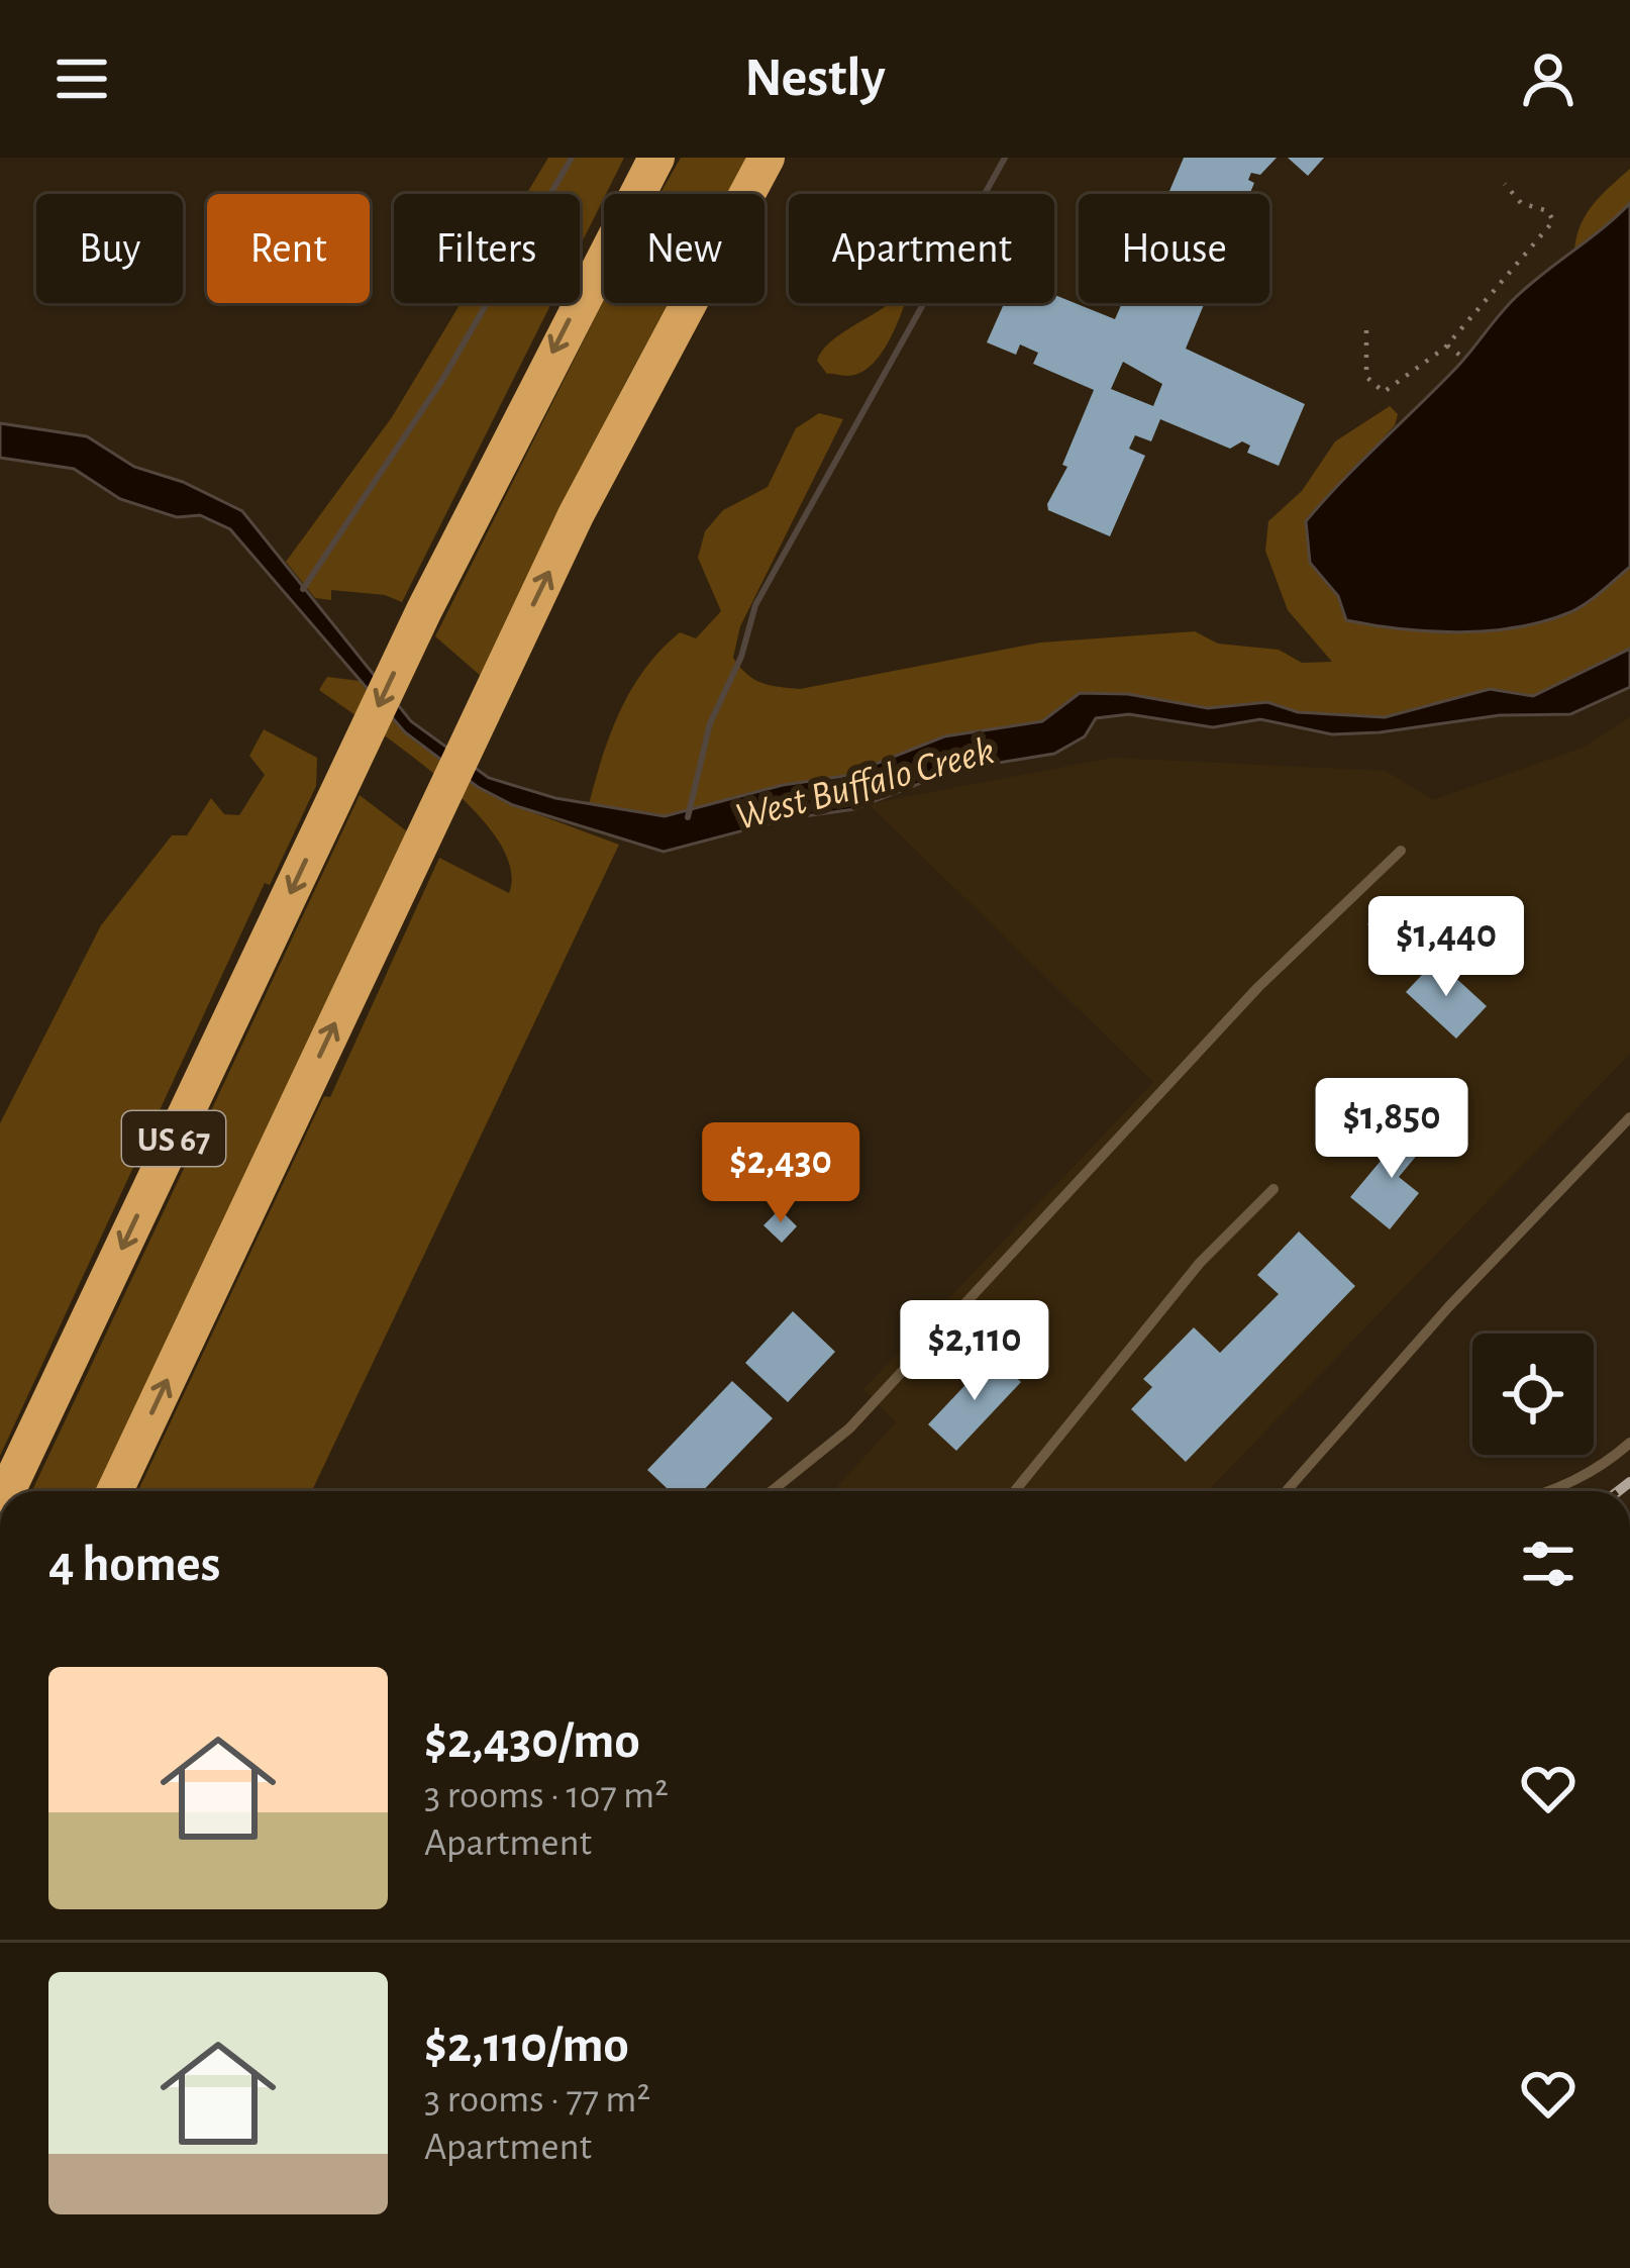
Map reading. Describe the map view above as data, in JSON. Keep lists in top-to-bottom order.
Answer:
{
  "streets": {
    "highway": ["US 67"]
  },
  "water": ["West Buffalo Creek"],
  "page": {
    "header": "Nestly",
    "chip": [
      "Buy",
      "Rent",
      "Filters",
      "New",
      "Apartment",
      "House"
    ],
    "price": [
      "$1,440",
      "$1,850",
      "$2,430",
      "$2,110"
    ],
    "heading": "4 homes",
    "list": [
      {
        "name": "$2,430/mo",
        "note": "3 rooms · 107 m² · Apartment"
      },
      {
        "name": "$2,110/mo",
        "note": "3 rooms · 77 m² · Apartment"
      }
    ]
  }
}
